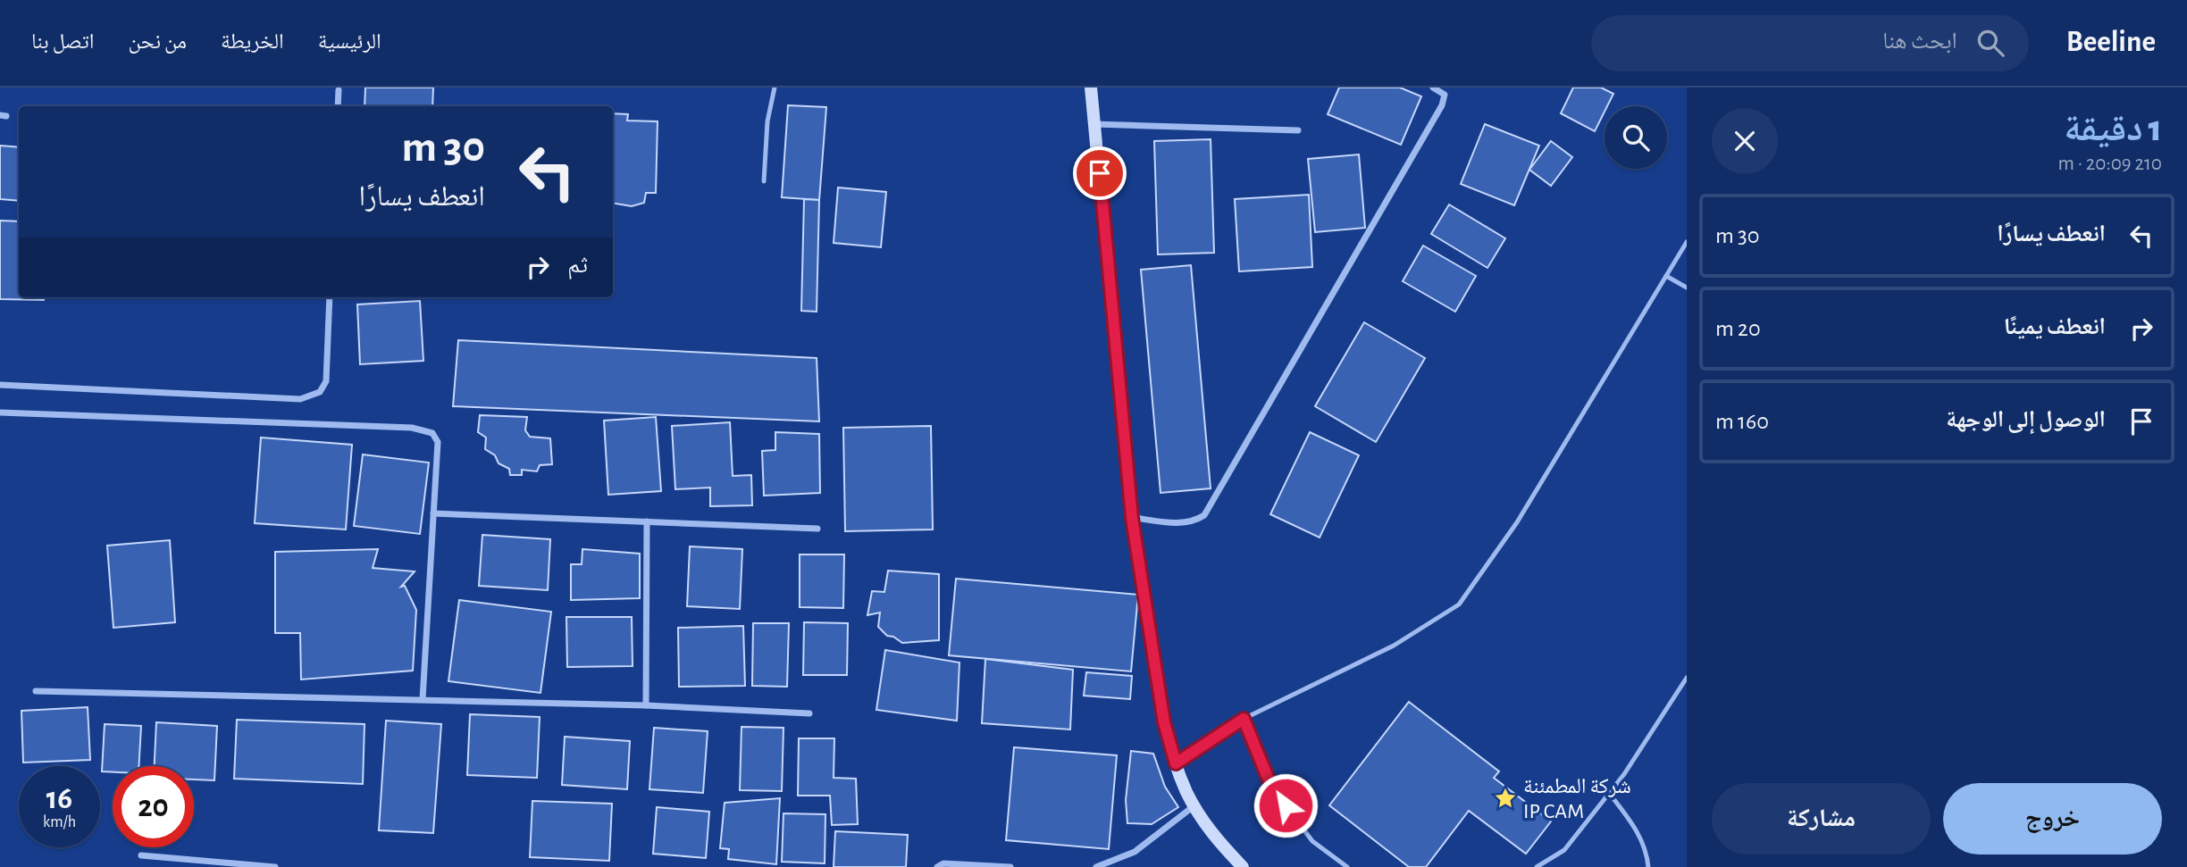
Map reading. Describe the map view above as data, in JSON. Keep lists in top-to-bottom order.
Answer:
{
  "places": {
    "place": ["شركة المطمئنة IP CAM"]
  },
  "page": {
    "header": "Beeline",
    "search": "ابحث هنا",
    "nav": [
      "الرئيسية",
      "الخريطة",
      "من نحن",
      "اتصل بنا"
    ],
    "heading": ["1 دقيقة", "210 m · 20:09"],
    "turn": ["30 m", "انعطف يسارًا"],
    "list": [
      {
        "name": "انعطف يسارًا",
        "value": "30 m"
      },
      {
        "name": "انعطف يمينًا",
        "value": "20 m"
      },
      {
        "name": "الوصول إلى الوجهة",
        "value": "160 m"
      }
    ],
    "then": "ثم",
    "speed": "16 km/h",
    "limit": "20",
    "buttons": ["خروج", "مشاركة"]
  }
}
